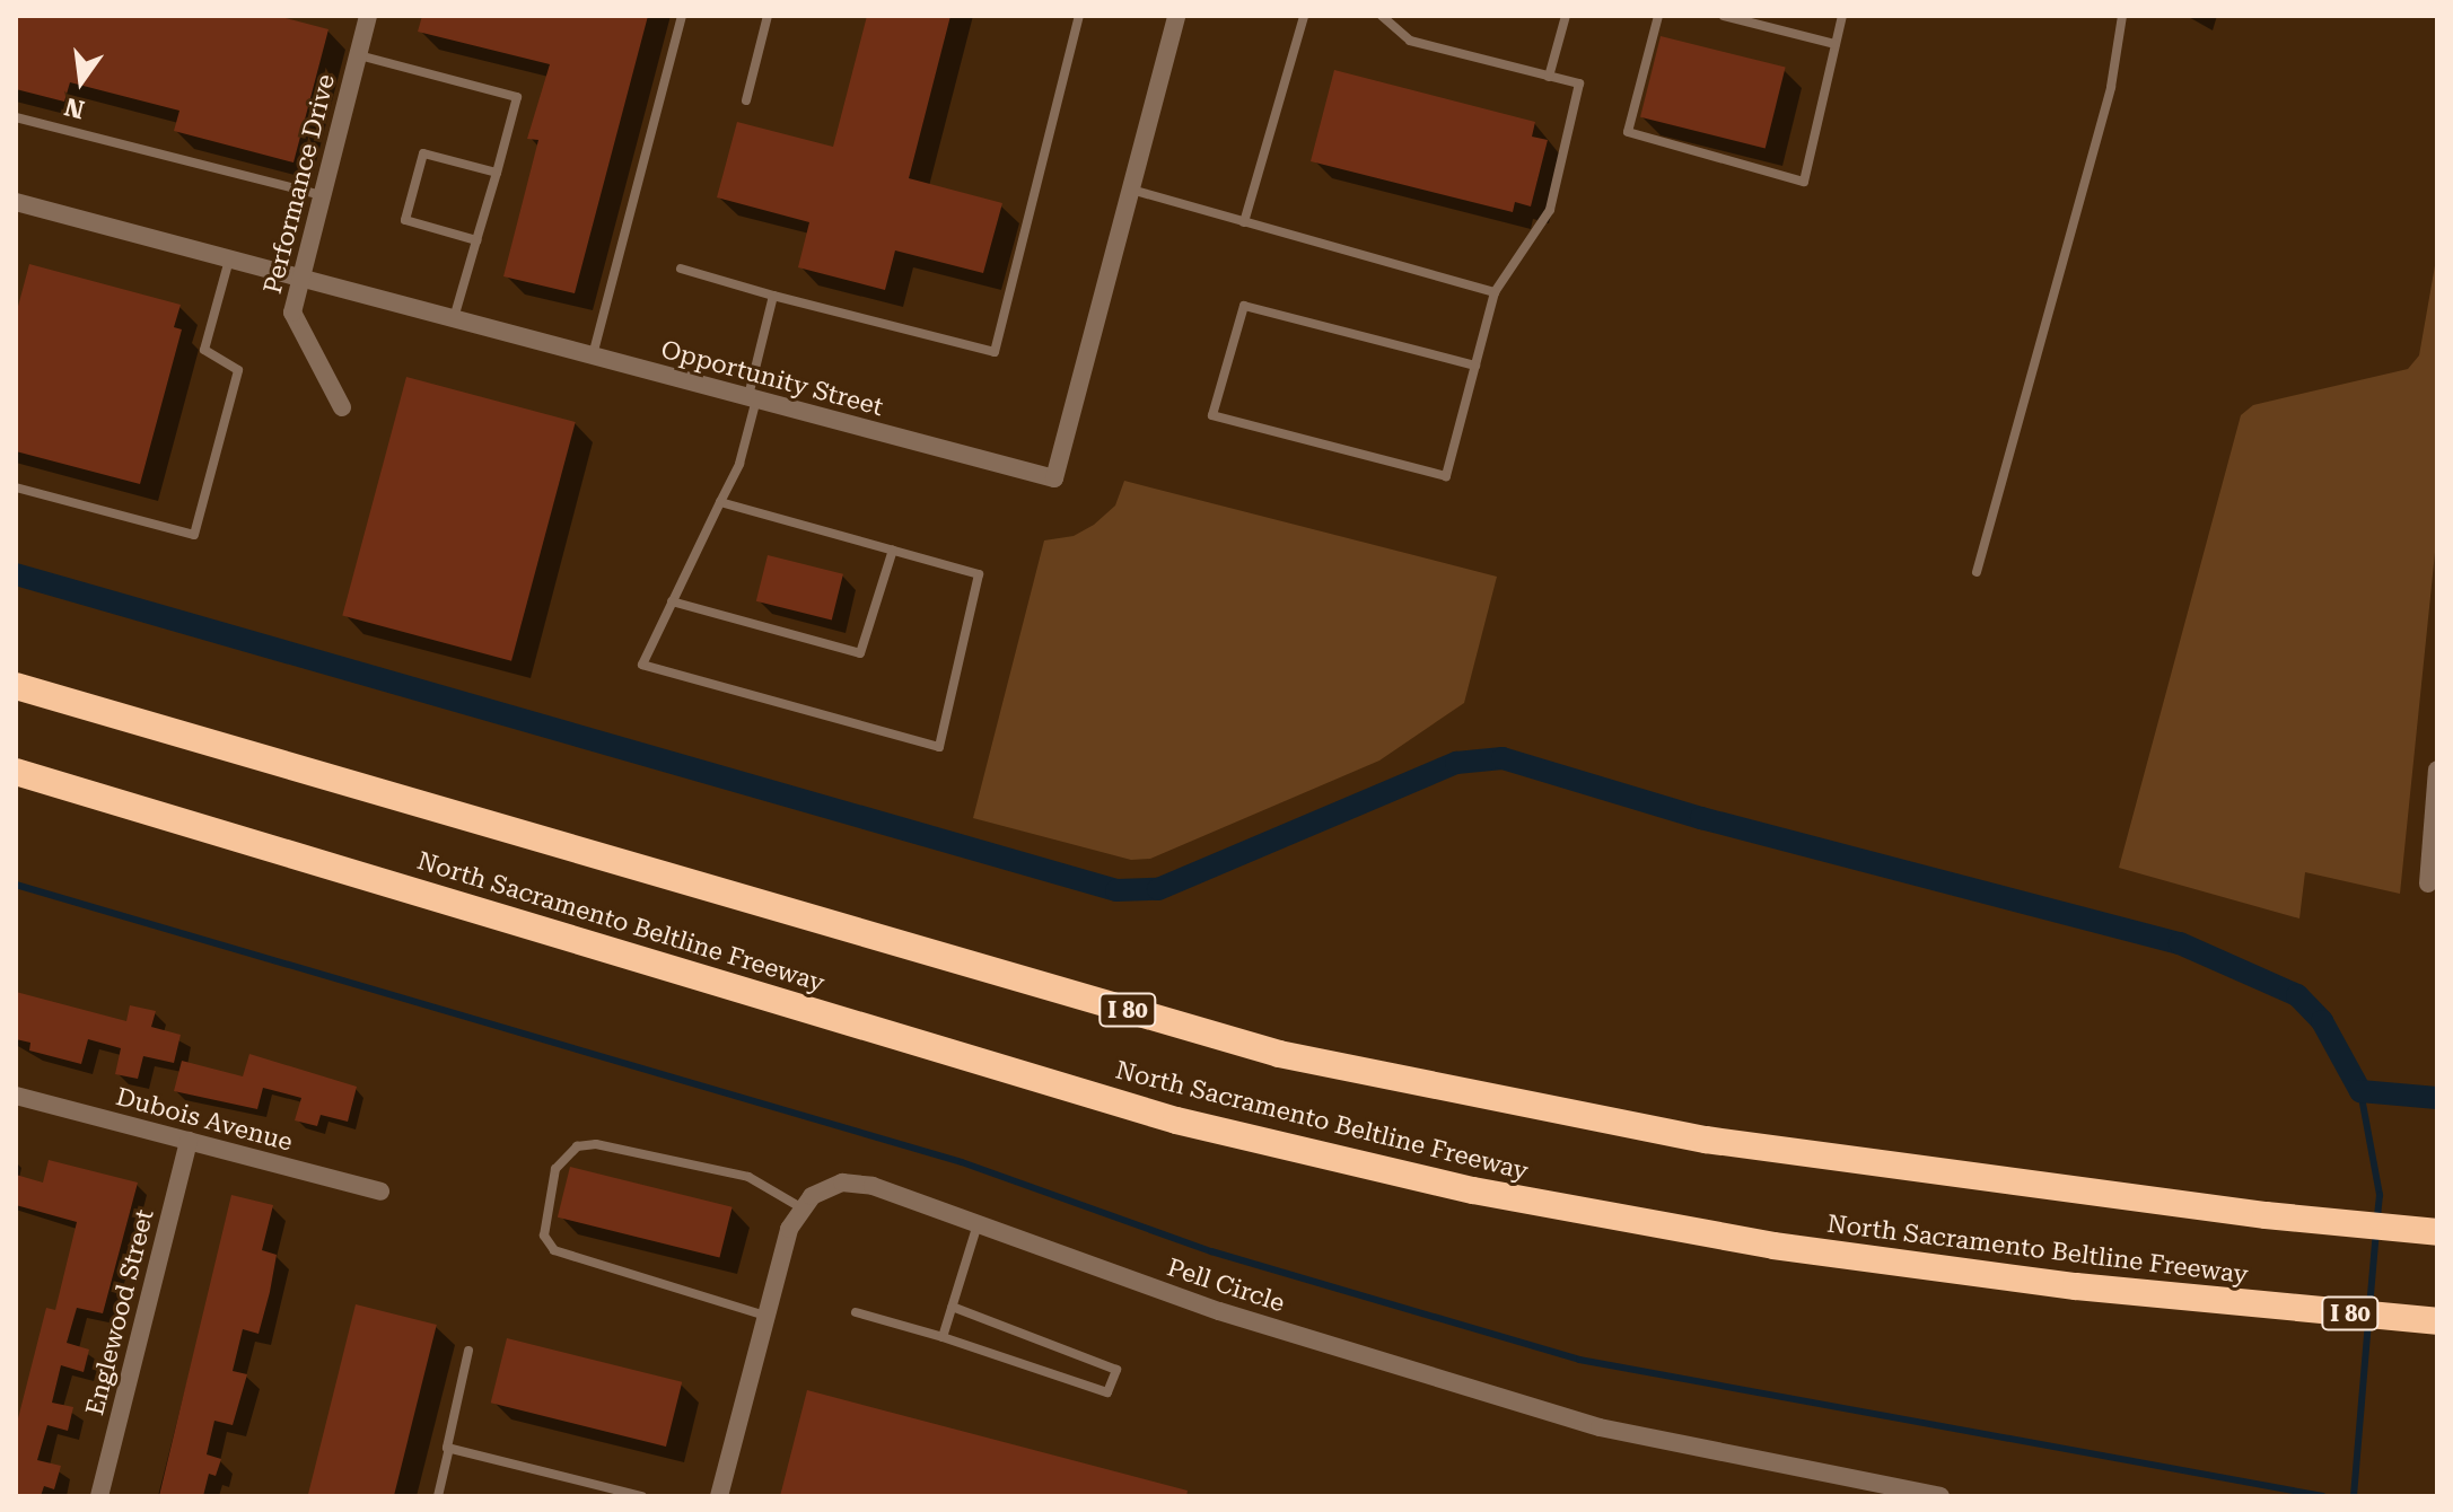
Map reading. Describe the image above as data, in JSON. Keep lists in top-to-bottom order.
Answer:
{
  "streets": {
    "highway": ["North Sacramento Beltline Freeway", "I 80"],
    "street": [
      "Performance Drive",
      "Opportunity Street",
      "Dubois Avenue",
      "Pell Circle",
      "Englewood Street"
    ]
  },
  "crossings": [
    ["Performance Drive", "Opportunity Street"],
    ["Dubois Avenue", "Englewood Street"]
  ],
  "north": "bottom"
}
